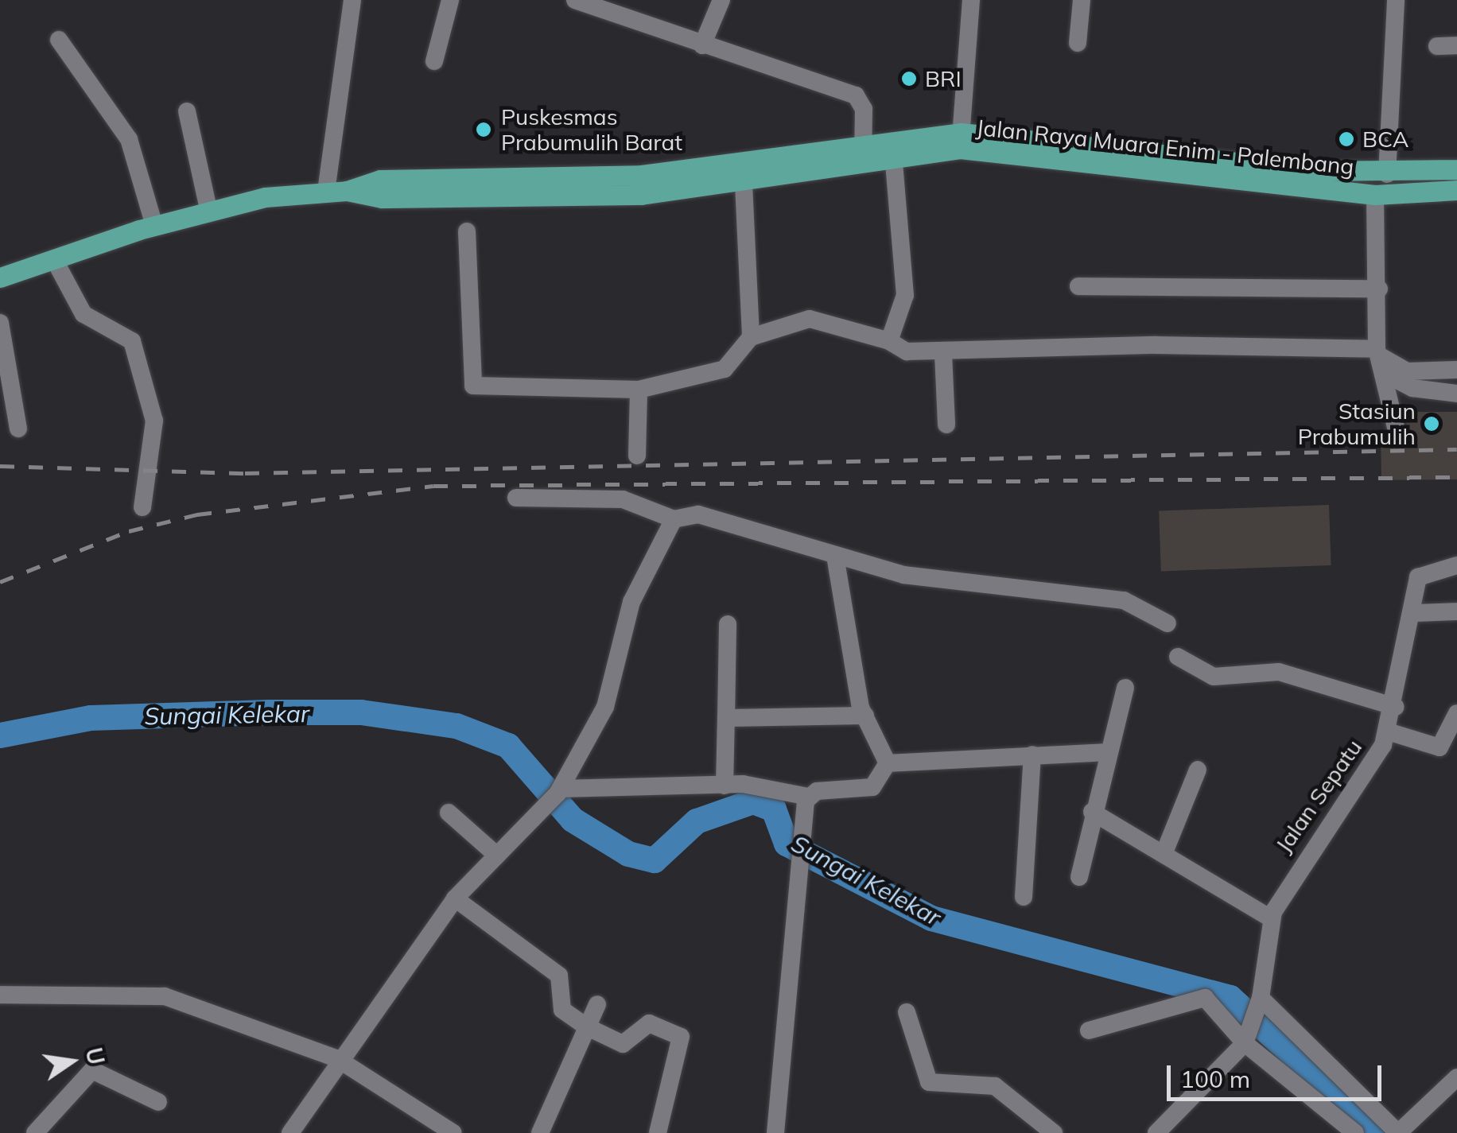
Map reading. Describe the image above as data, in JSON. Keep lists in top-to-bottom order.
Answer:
{
  "streets": {
    "main road": ["Jalan Raya Muara Enim - Palembang"],
    "street": ["Jalan Sepatu"]
  },
  "water": ["Sungai Kelekar"],
  "places": [
    "BRI",
    "Puskesmas Prabumulih Barat",
    "BCA",
    "Stasiun Prabumulih"
  ],
  "scale_bar": "100 m",
  "north": "right"
}
